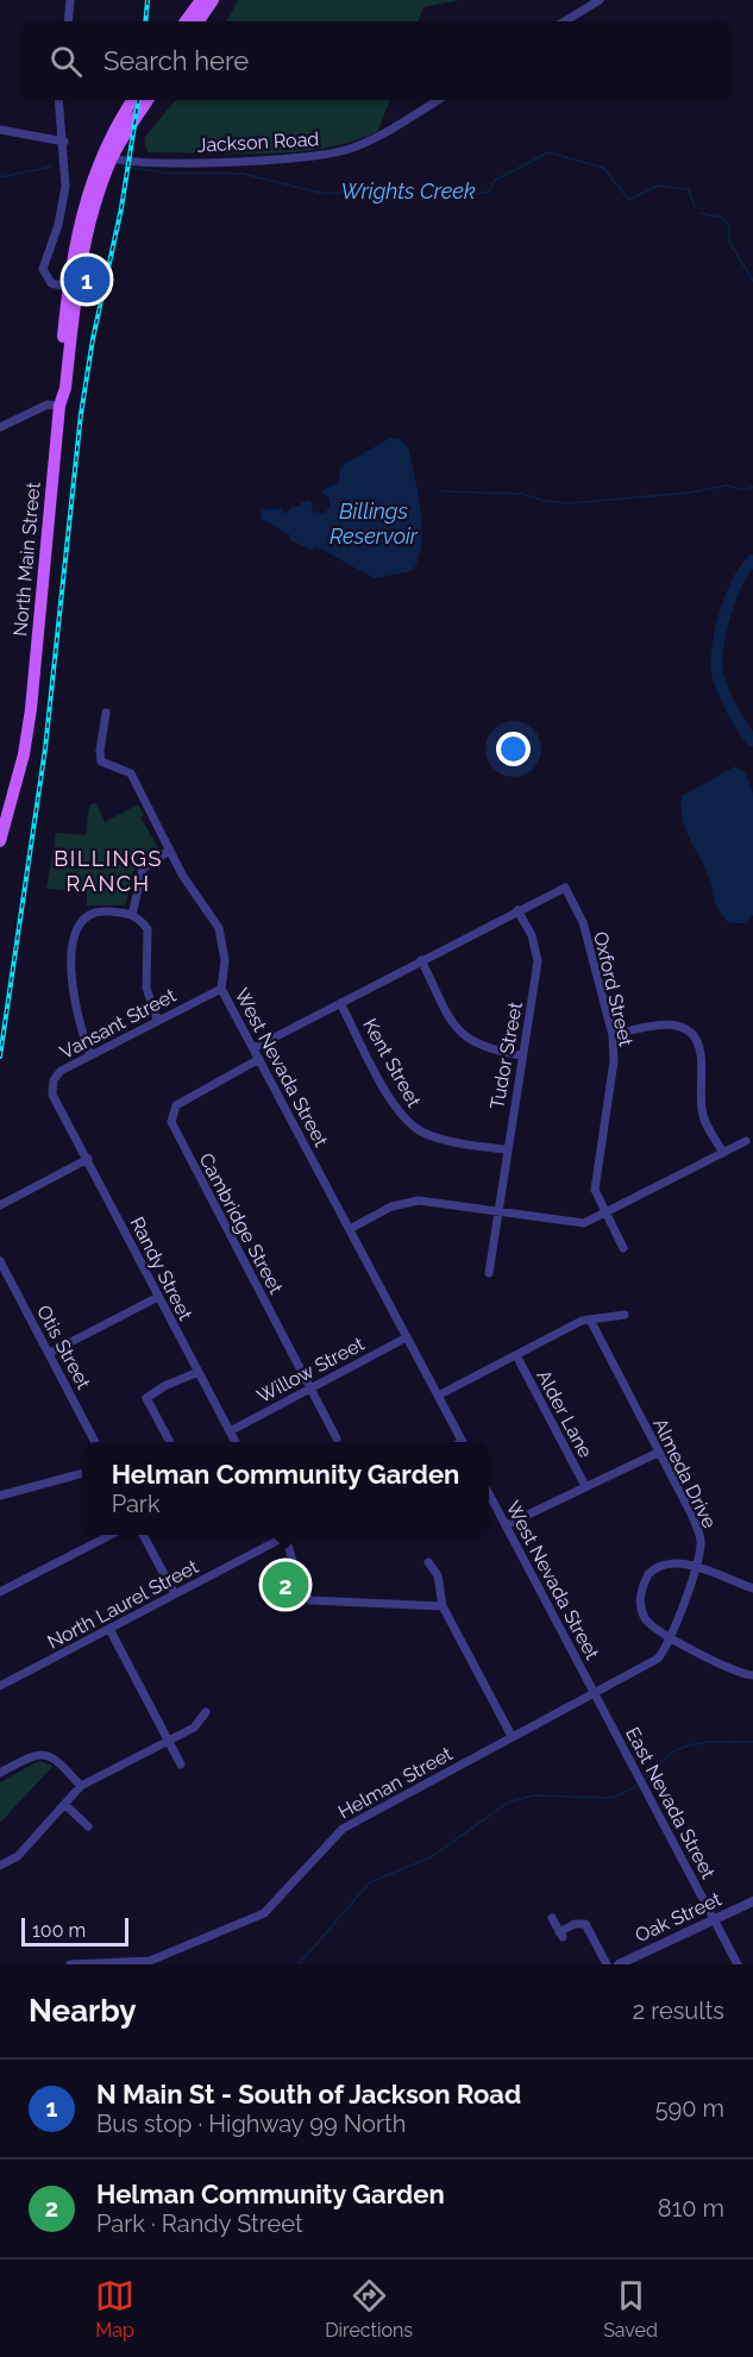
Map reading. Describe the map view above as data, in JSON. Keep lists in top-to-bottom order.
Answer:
{
  "streets": {
    "main road": ["North Main Street"],
    "street": [
      "Jackson Road",
      "Oxford Street",
      "Vansant Street",
      "Tudor Street",
      "Kent Street",
      "West Nevada Street",
      "Cambridge Street",
      "Randy Street",
      "Otis Street",
      "Willow Street",
      "Alder Lane",
      "Almeda Drive",
      "North Laurel Street",
      "Helman Street",
      "East Nevada Street",
      "Oak Street"
    ]
  },
  "crossings": [
    ["Jackson Road", "North Main Street"],
    ["Oxford Street", "Tudor Street"],
    ["Vansant Street", "West Nevada Street"],
    ["Vansant Street", "Randy Street"],
    ["Tudor Street", "Kent Street"],
    ["West Nevada Street", "Cambridge Street"],
    ["West Nevada Street", "Willow Street"],
    ["West Nevada Street", "Almeda Drive"],
    ["West Nevada Street", "Helman Street"],
    ["West Nevada Street", "East Nevada Street"],
    ["Cambridge Street", "Willow Street"],
    ["Randy Street", "Willow Street"],
    ["Almeda Drive", "Helman Street"],
    ["Almeda Drive", "East Nevada Street"],
    ["Helman Street", "East Nevada Street"],
    ["East Nevada Street", "Oak Street"]
  ],
  "districts": ["BILLINGS RANCH"],
  "water": ["Wrights Creek", "Billings Reservoir"],
  "scale_bar": "100 m",
  "page": {
    "search": "Search here",
    "pins": ["1", "2"],
    "popup": ["Helman Community Garden", "Park"],
    "scale": "100 m",
    "heading": ["Nearby", "2 results"],
    "list": [
      {
        "mark": "1",
        "name": "N Main St - South of Jackson Road",
        "note": "Bus stop · Highway 99 North",
        "value": "590 m"
      },
      {
        "mark": "2",
        "name": "Helman Community Garden",
        "note": "Park · Randy Street",
        "value": "810 m"
      }
    ],
    "nav": ["Map", "Directions", "Saved"]
  }
}
